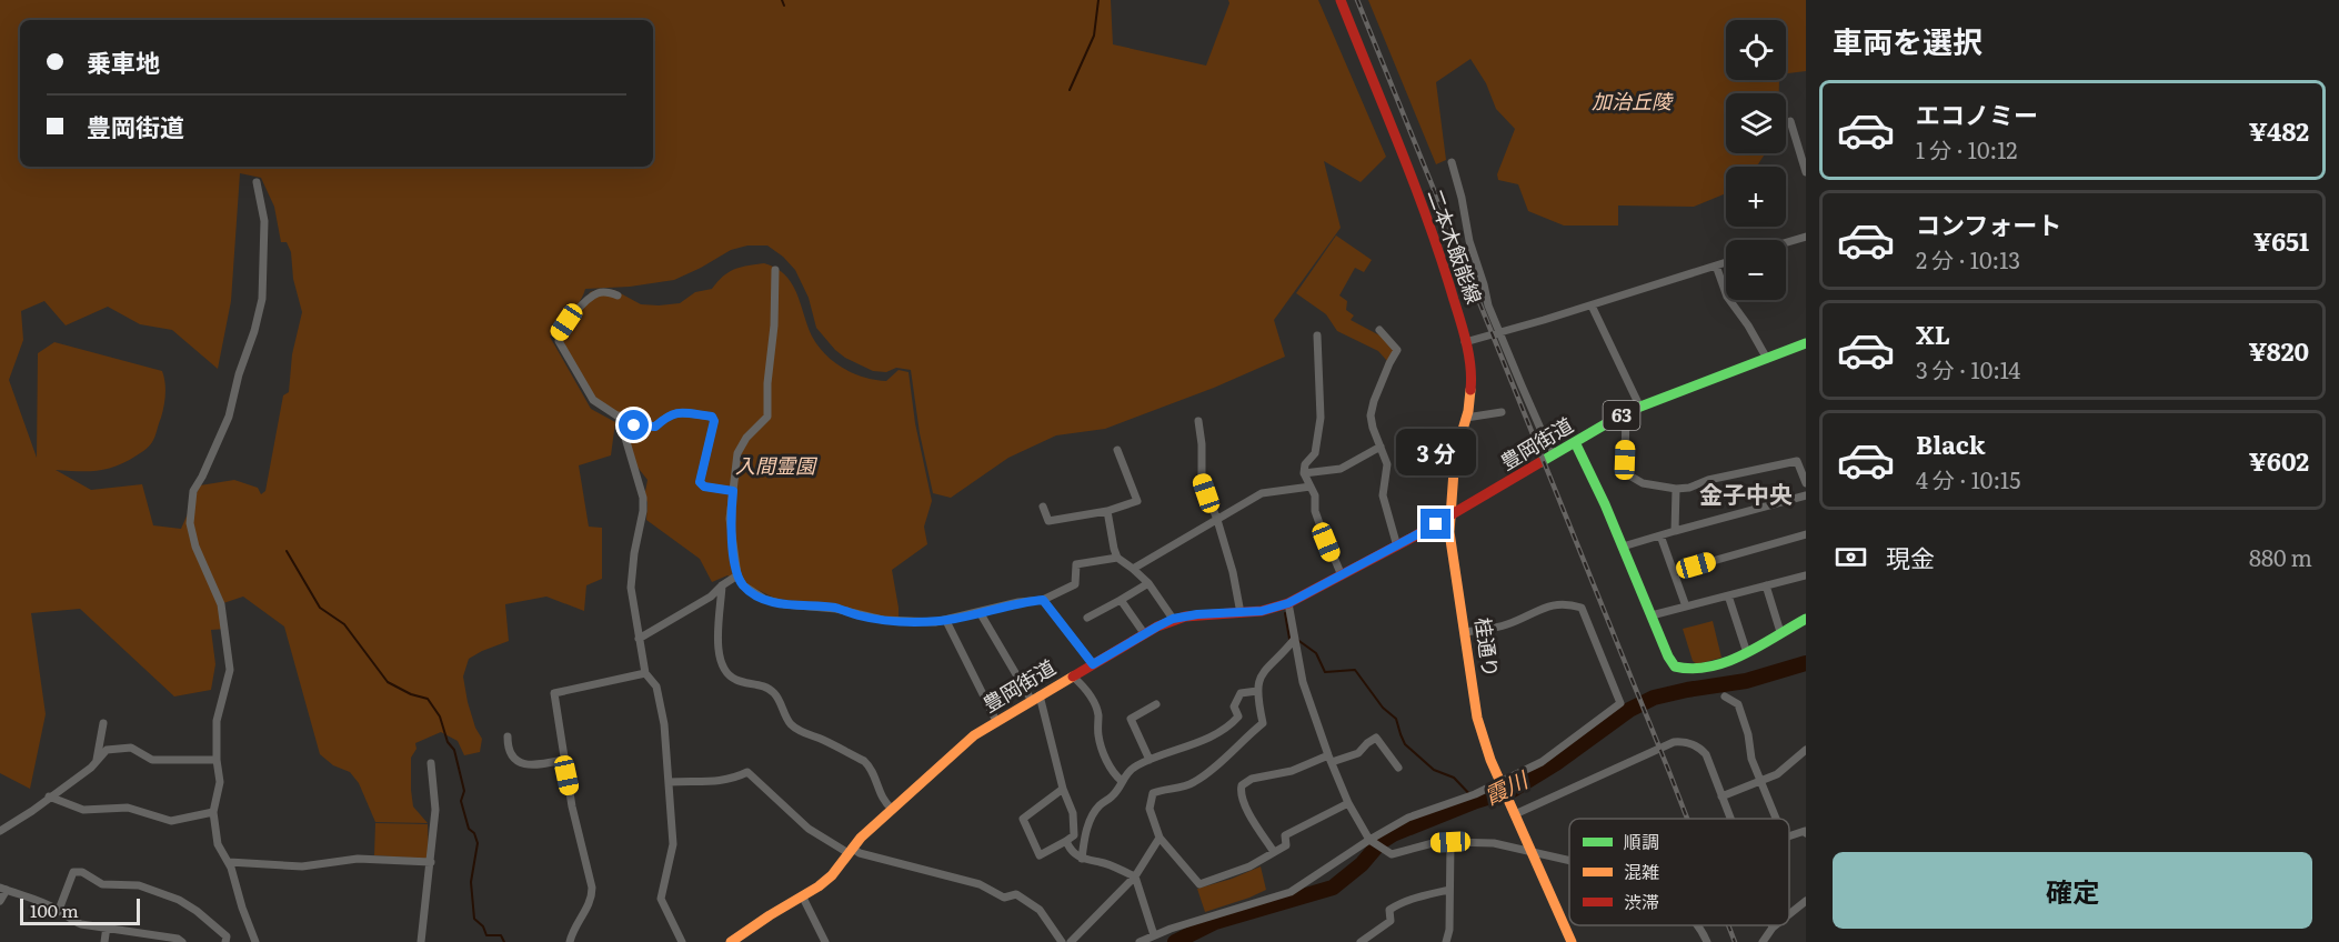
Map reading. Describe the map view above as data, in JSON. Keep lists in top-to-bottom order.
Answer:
{
  "streets": {
    "main road": [
      "二本木飯能線",
      "63",
      "豊岡街道",
      "桂通り"
    ]
  },
  "crossings": [
    ["二本木飯能線", "豊岡街道"],
    ["二本木飯能線", "桂通り"],
    ["豊岡街道", "桂通り"]
  ],
  "districts": ["金子中央"],
  "water": ["霞川"],
  "parks": ["加治丘陵", "入間霊園"],
  "legend": ["順調", "混雑", "渋滞"],
  "scale_bar": "100 m",
  "page": {
    "heading": "車両を選択",
    "map_buttons": ["+", "−"],
    "banner": ["乗車地", "豊岡街道"],
    "list": [
      {
        "name": "エコノミー",
        "note": "1 分 · 10:12",
        "value": "¥482"
      },
      {
        "name": "コンフォート",
        "note": "2 分 · 10:13",
        "value": "¥651"
      },
      {
        "name": "XL",
        "note": "3 分 · 10:14",
        "value": "¥820"
      },
      {
        "name": "Black",
        "note": "4 分 · 10:15",
        "value": "¥602"
      }
    ],
    "bubble": "3 分",
    "pay": ["現金", "880 m"],
    "buttons": "確定",
    "scale": "100 m"
  }
}
